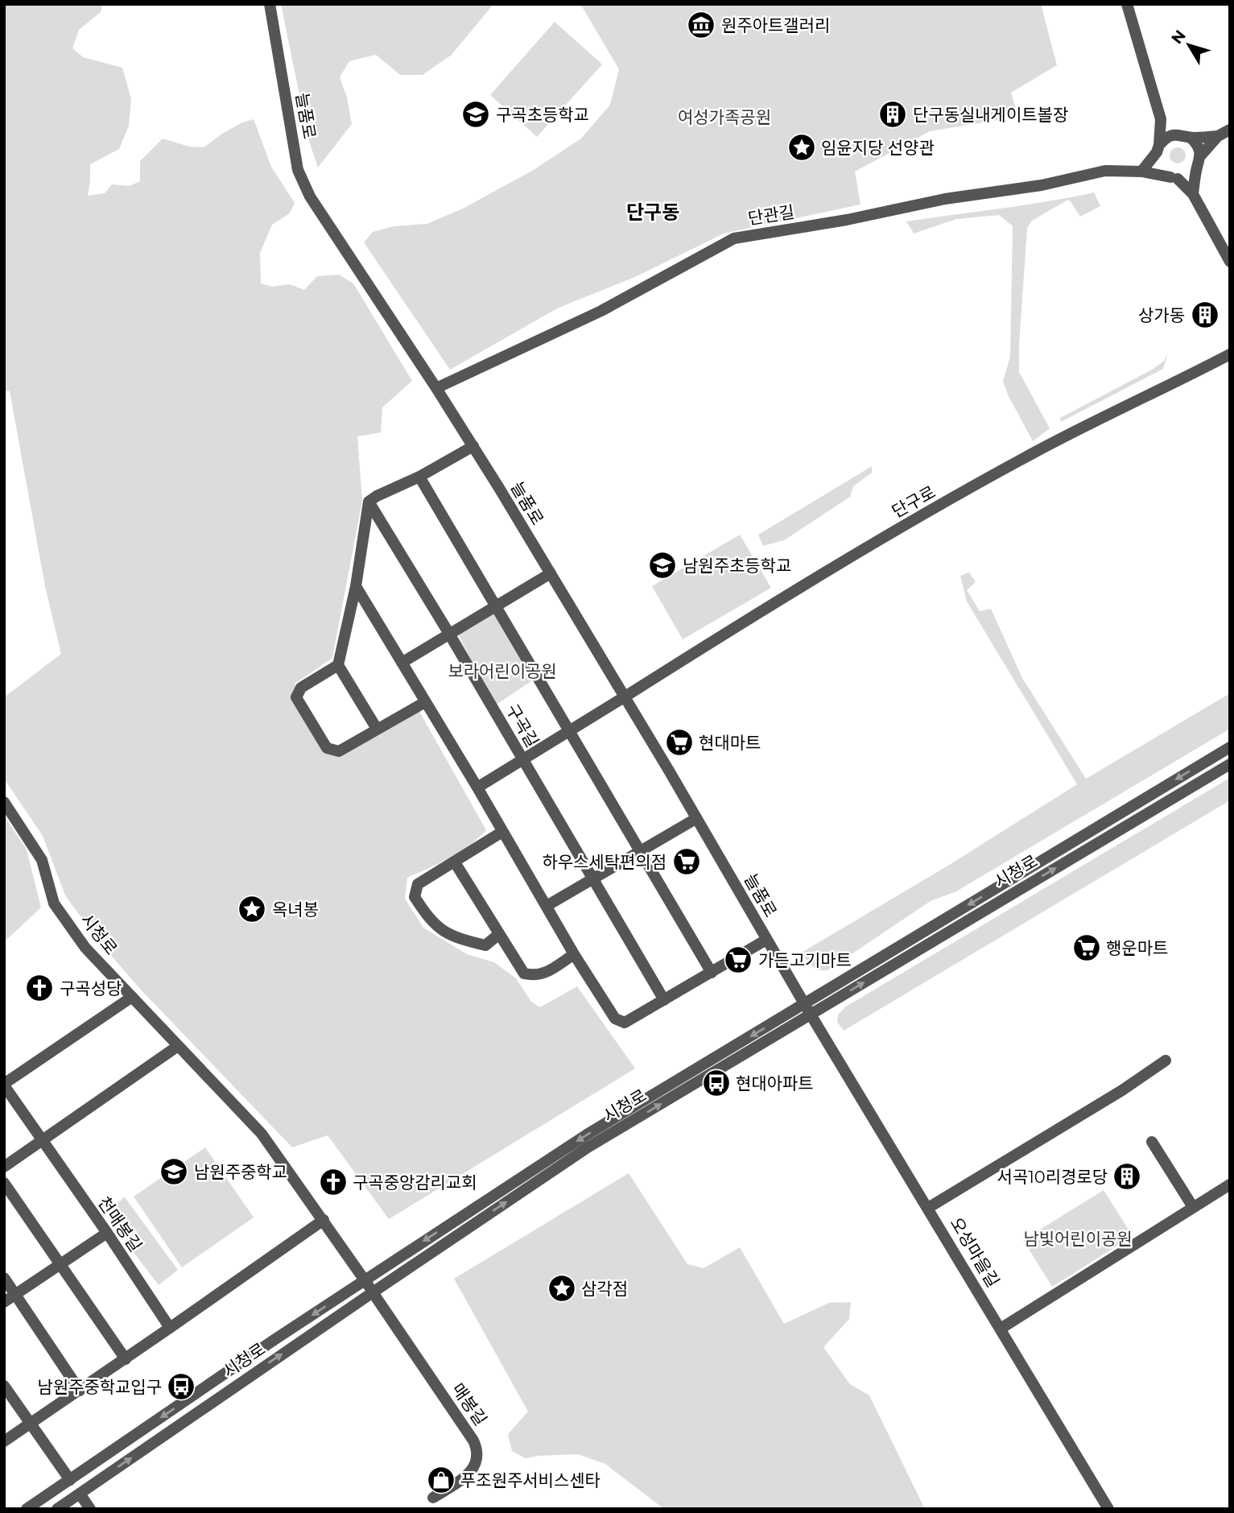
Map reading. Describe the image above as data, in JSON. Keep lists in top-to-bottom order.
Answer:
{
  "streets": {
    "street": [
      "늘품로",
      "단관길",
      "단구로",
      "구곡길",
      "시청로",
      "천매봉길",
      "오성마을길",
      "매봉길"
    ]
  },
  "crossings": [
    ["늘품로", "단관길"],
    ["늘품로", "단구로"],
    ["늘품로", "시청로"],
    ["늘품로", "오성마을길"],
    ["단구로", "구곡길"],
    ["시청로", "오성마을길"],
    ["시청로", "매봉길"]
  ],
  "districts": ["단구동"],
  "parks": ["여성가족공원", "보라어린이공원", "남빛어린이공원"],
  "places": {
    "museum": ["원주아트갤러리"],
    "school or university": ["구곡초등학교", "남원주초등학교", "남원주중학교"],
    "building": ["단구동실내게이트볼장", "상가동", "서곡10리경로당"],
    "place": ["임윤지당 선양관", "옥녀봉", "삼각점"],
    "supermarket": [
      "현대마트",
      "하우스세탁편의점",
      "행운마트",
      "가든고기마트"
    ],
    "church": ["구곡성당", "구곡중앙감리교회"],
    "bus stop": ["현대아파트", "남원주중학교입구"],
    "shop": ["푸조원주서비스센타"]
  },
  "north": "top left"
}
